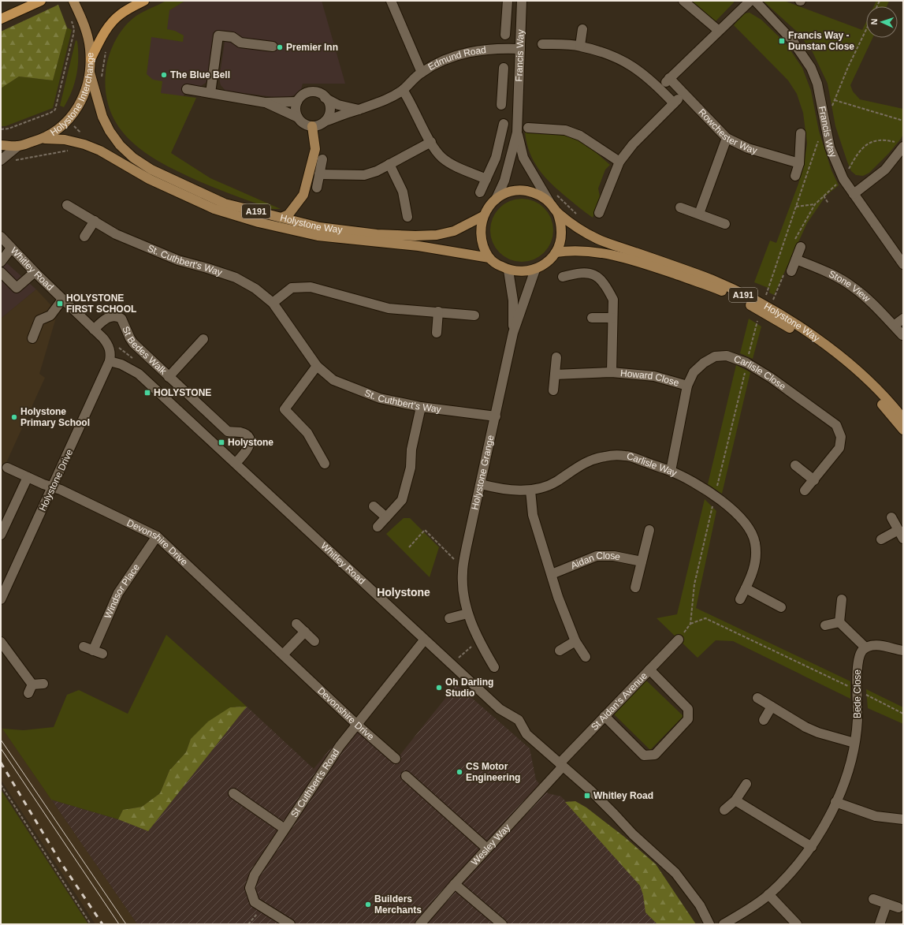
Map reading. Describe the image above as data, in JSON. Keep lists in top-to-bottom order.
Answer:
{
  "streets": {
    "main road": ["Holystone Interchange", "A191", "Holystone Way"],
    "street": [
      "Francis Way",
      "Edmund Road",
      "Rowchester Way",
      "St. Cuthbert's Way",
      "Whitley Road",
      "Stone View",
      "St Bedes Walk",
      "Carlisle Close",
      "Howard Close",
      "Carlisle Way",
      "Holystone Grange",
      "Holystone Drive",
      "Devonshire Drive",
      "Aidan Close",
      "Windsor Place",
      "Bede Close",
      "St Aidan's Avenue",
      "St Cuthbert's Road",
      "Wesley Way"
    ]
  },
  "crossings": [
    ["Francis Way", "Edmund Road"],
    ["Francis Way", "Holystone Way"],
    ["Francis Way", "Holystone Grange"],
    ["Holystone Interchange", "Holystone Way"],
    ["Holystone Way", "Holystone Grange"],
    ["St. Cuthbert's Way", "Holystone Grange"],
    ["Whitley Road", "St Bedes Walk"],
    ["Whitley Road", "Holystone Drive"],
    ["Whitley Road", "St Aidan's Avenue"],
    ["Whitley Road", "St Cuthbert's Road"],
    ["Whitley Road", "Wesley Way"],
    ["Carlisle Close", "Howard Close"],
    ["Carlisle Close", "Carlisle Way"],
    ["Carlisle Way", "Holystone Grange"],
    ["Holystone Drive", "Devonshire Drive"],
    ["Devonshire Drive", "Windsor Place"],
    ["Devonshire Drive", "St Cuthbert's Road"],
    ["St Aidan's Avenue", "Wesley Way"]
  ],
  "districts": ["Holystone"],
  "places": {
    "transit": [
      "Francis Way - Dunstan Close",
      "HOLYSTONE FIRST SCHOOL",
      "HOLYSTONE",
      "Holystone",
      "Whitley Road"
    ],
    "other": [
      "Premier Inn",
      "The Blue Bell",
      "Holystone Primary School",
      "Oh Darling Studio",
      "CS Motor Engineering",
      "Builders Merchants"
    ]
  },
  "north": "left"
}
